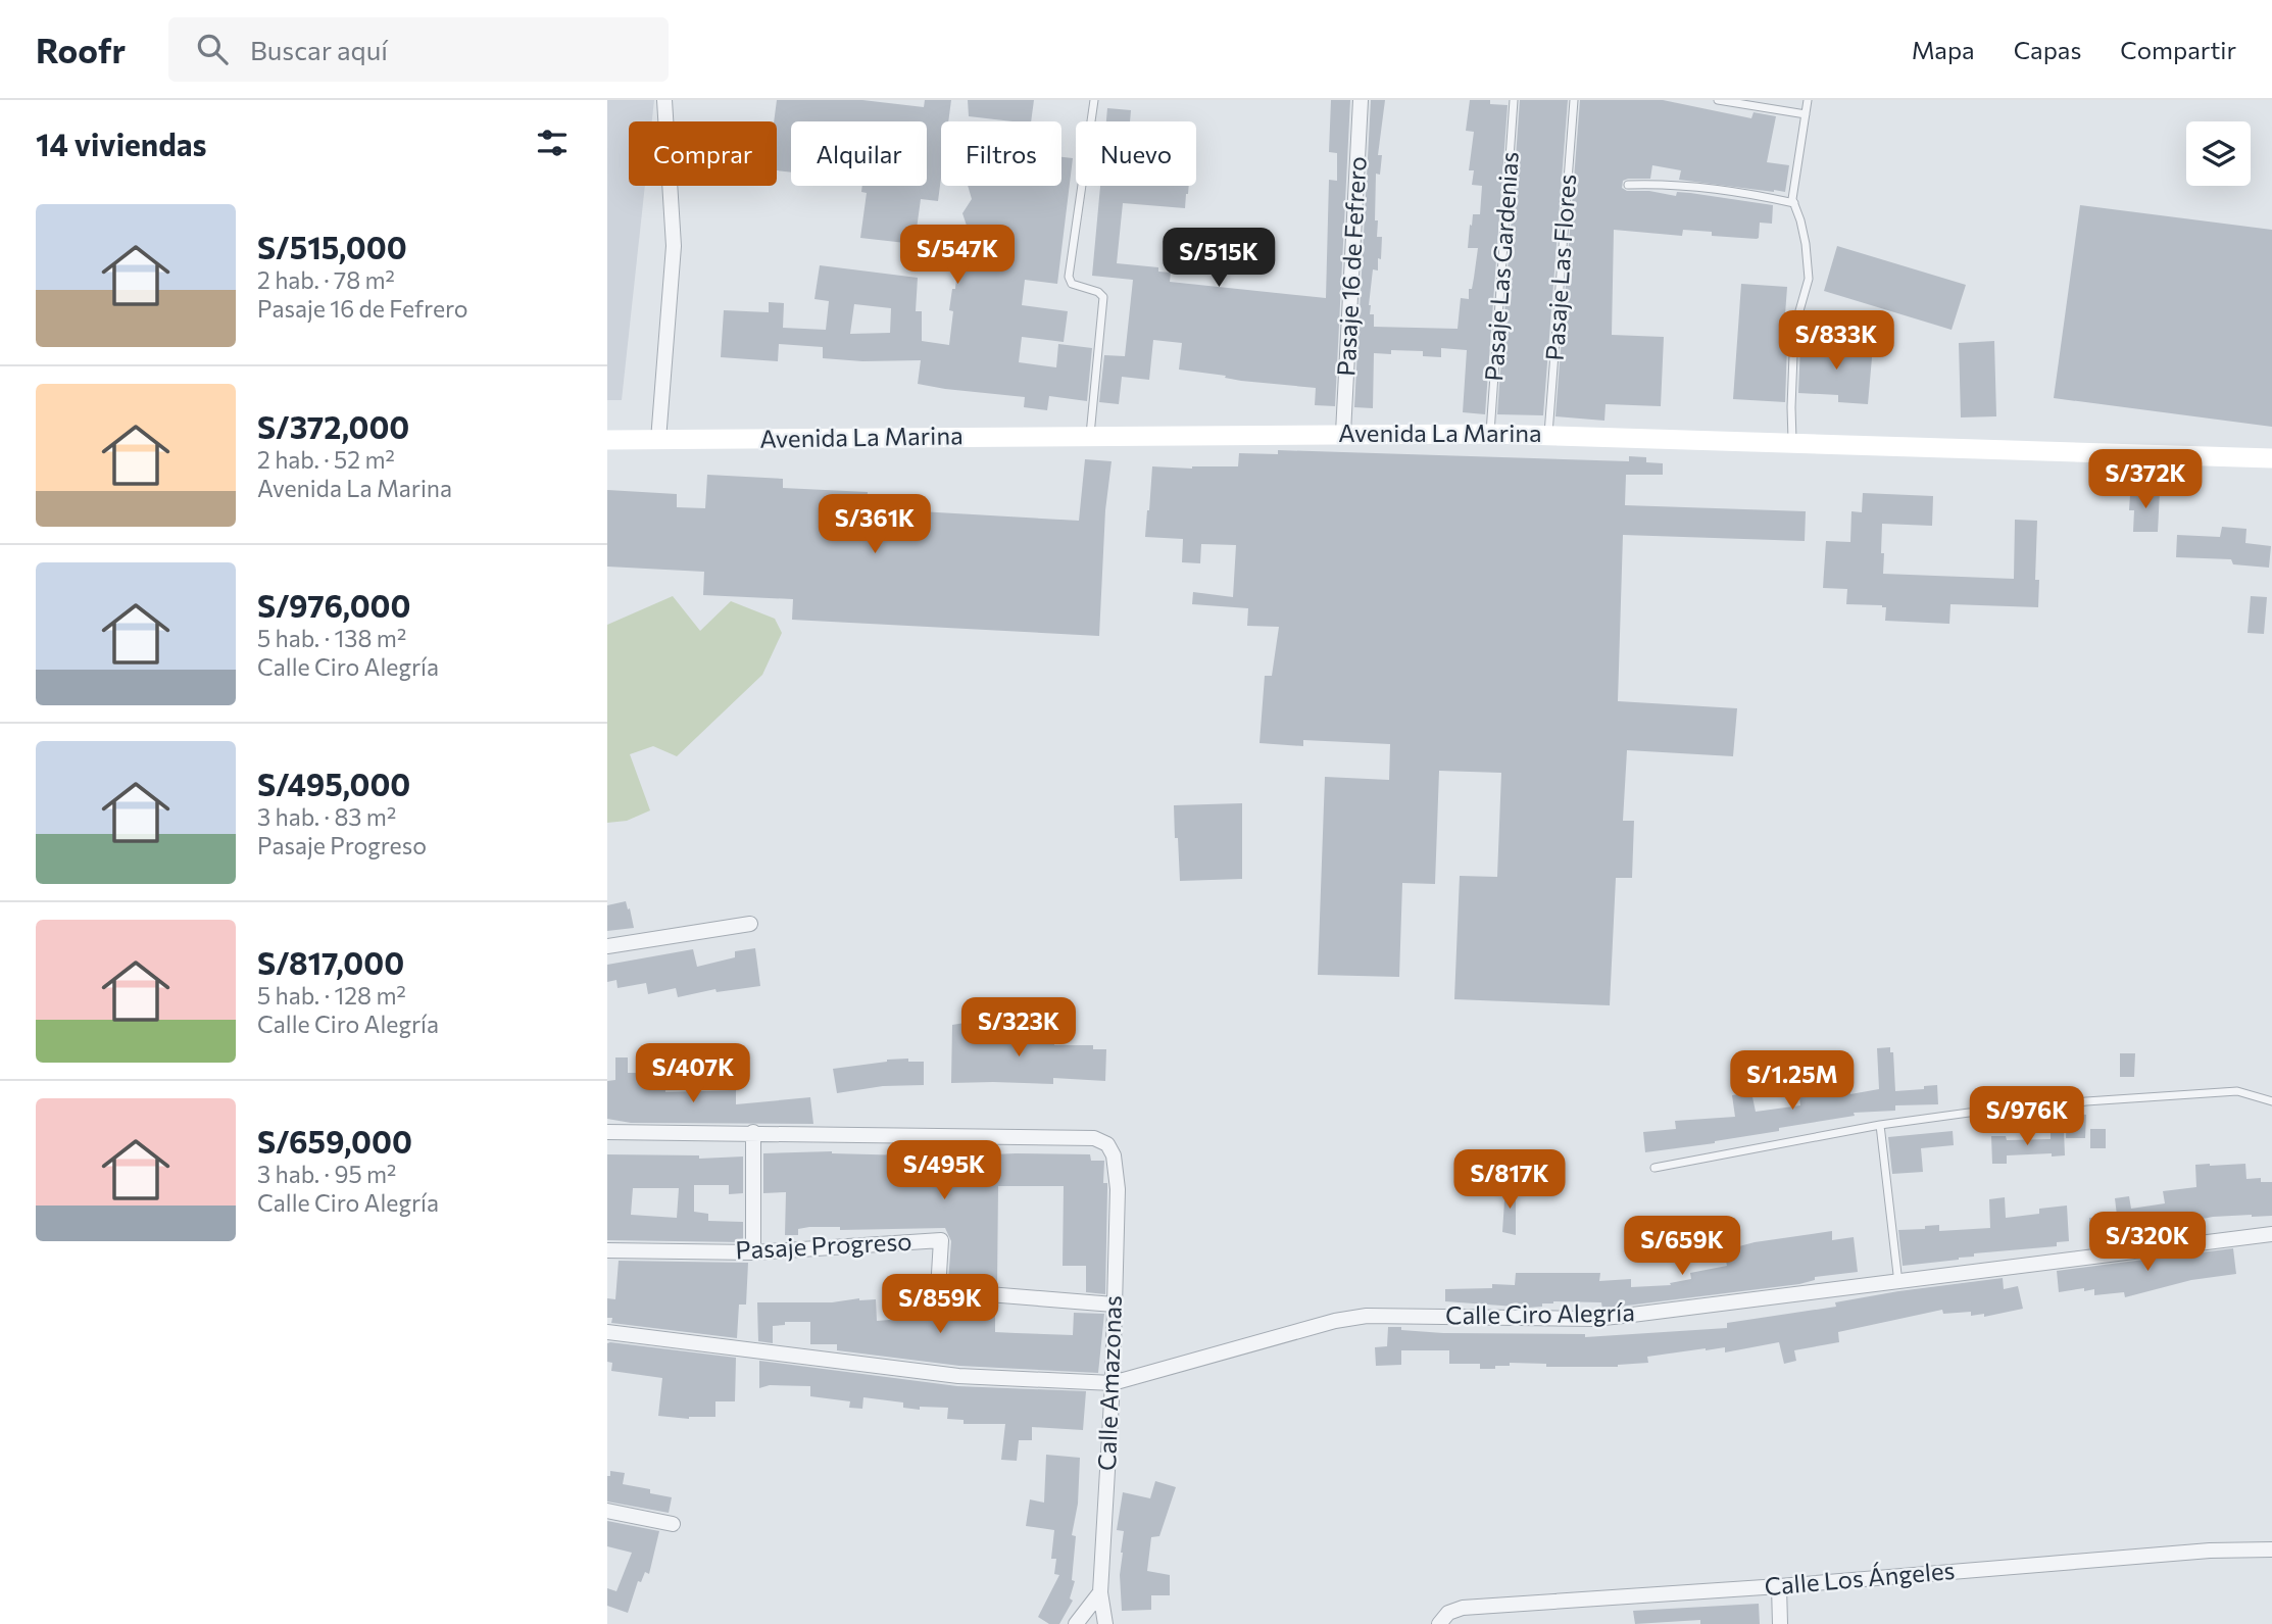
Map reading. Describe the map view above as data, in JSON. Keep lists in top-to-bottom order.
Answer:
{
  "streets": {
    "main road": ["Avenida La Marina"],
    "street": [
      "Pasaje 16 de Fefrero",
      "Pasaje Progreso",
      "Calle Ciro Alegría",
      "Calle Amazonas",
      "Calle Los Ángeles"
    ],
    "lane": ["Pasaje Las Gardenias", "Pasaje Las Flores"]
  },
  "crossings": [
    ["Pasaje 16 de Fefrero", "Avenida La Marina"],
    ["Pasaje Las Gardenias", "Avenida La Marina"],
    ["Pasaje Las Flores", "Avenida La Marina"],
    ["Pasaje Progreso", "Calle Amazonas"],
    ["Calle Ciro Alegría", "Calle Amazonas"]
  ],
  "page": {
    "header": "Roofr",
    "search": "Buscar aquí",
    "nav": ["Mapa", "Capas", "Compartir"],
    "heading": "14 viviendas",
    "chip": [
      "Comprar",
      "Alquilar",
      "Filtros",
      "Nuevo"
    ],
    "list": [
      {
        "name": "S/515,000",
        "note": "2 hab. · 78 m² · Pasaje 16 de Fefrero"
      },
      {
        "name": "S/372,000",
        "note": "2 hab. · 52 m² · Avenida La Marina"
      },
      {
        "name": "S/976,000",
        "note": "5 hab. · 138 m² · Calle Ciro Alegría"
      },
      {
        "name": "S/495,000",
        "note": "3 hab. · 83 m² · Pasaje Progreso"
      },
      {
        "name": "S/817,000",
        "note": "5 hab. · 128 m² · Calle Ciro Alegría"
      },
      {
        "name": "S/659,000",
        "note": "3 hab. · 95 m² · Calle Ciro Alegría"
      }
    ],
    "price": [
      "S/547K",
      "S/515K",
      "S/833K",
      "S/372K",
      "S/361K",
      "S/323K",
      "S/407K",
      "S/1.25M",
      "S/976K",
      "S/495K",
      "S/817K",
      "S/320K",
      "S/659K",
      "S/859K"
    ]
  }
}
